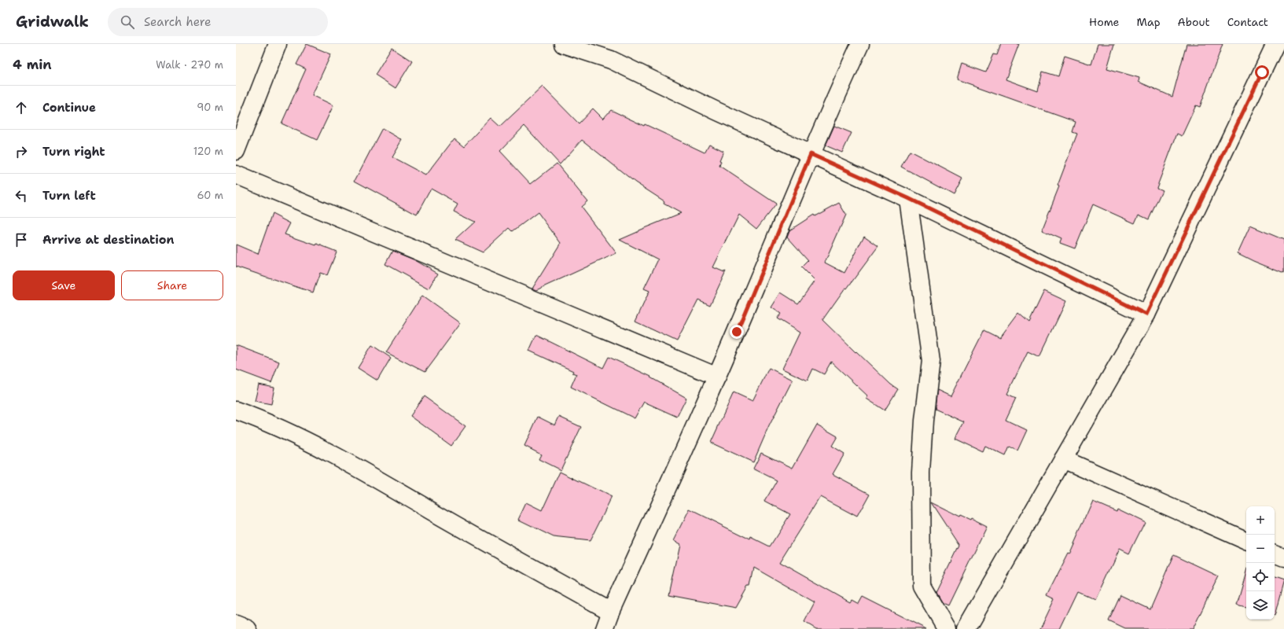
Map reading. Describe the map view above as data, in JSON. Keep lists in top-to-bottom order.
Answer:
{
  "page": {
    "header": "Gridwalk",
    "search": "Search here",
    "nav": [
      "Home",
      "Map",
      "About",
      "Contact"
    ],
    "heading": ["4 min", "Walk · 270 m"],
    "list": [
      ["Continue", "90 m"],
      ["Turn right", "120 m"],
      ["Turn left", "60 m"],
      "Arrive at destination"
    ],
    "buttons": ["Save", "Share"],
    "map_buttons": ["+", "−"]
  }
}
